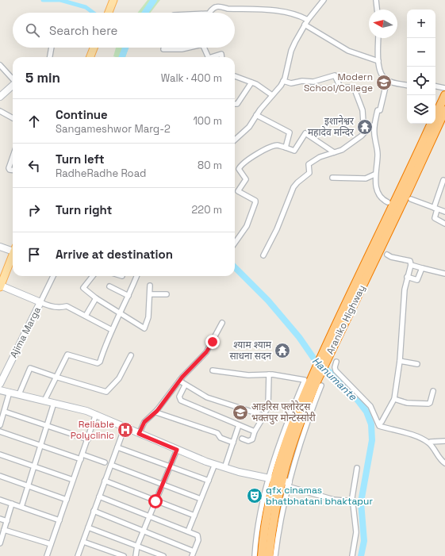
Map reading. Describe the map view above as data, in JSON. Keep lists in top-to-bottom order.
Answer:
{
  "streets": {
    "highway": ["Araniko Highway"],
    "main road": ["Ajima Marga"]
  },
  "water": ["Hanumante"],
  "places": {
    "school or university": ["Modern School/College", "आइरिस फ्लोरेट्स भक्तपुर मोन्टेस्सोरी"],
    "temple": ["इशानेश्वर महादेव मन्दिर", "श्याम श्याम साधना सदन"],
    "hospital": ["Reliable Polyclinic"],
    "theatre": ["qfx cinamas bhatbhatani bhaktapur"]
  },
  "north": "left",
  "page": {
    "map_buttons": ["+", "−"],
    "search": "Search here",
    "heading": ["5 min", "Walk · 400 m"],
    "list": [
      ["Continue", "Sangameshwor Marg-2", "100 m"],
      ["Turn left", "RadheRadhe Road", "80 m"],
      ["Turn right", "220 m"],
      "Arrive at destination"
    ]
  }
}
